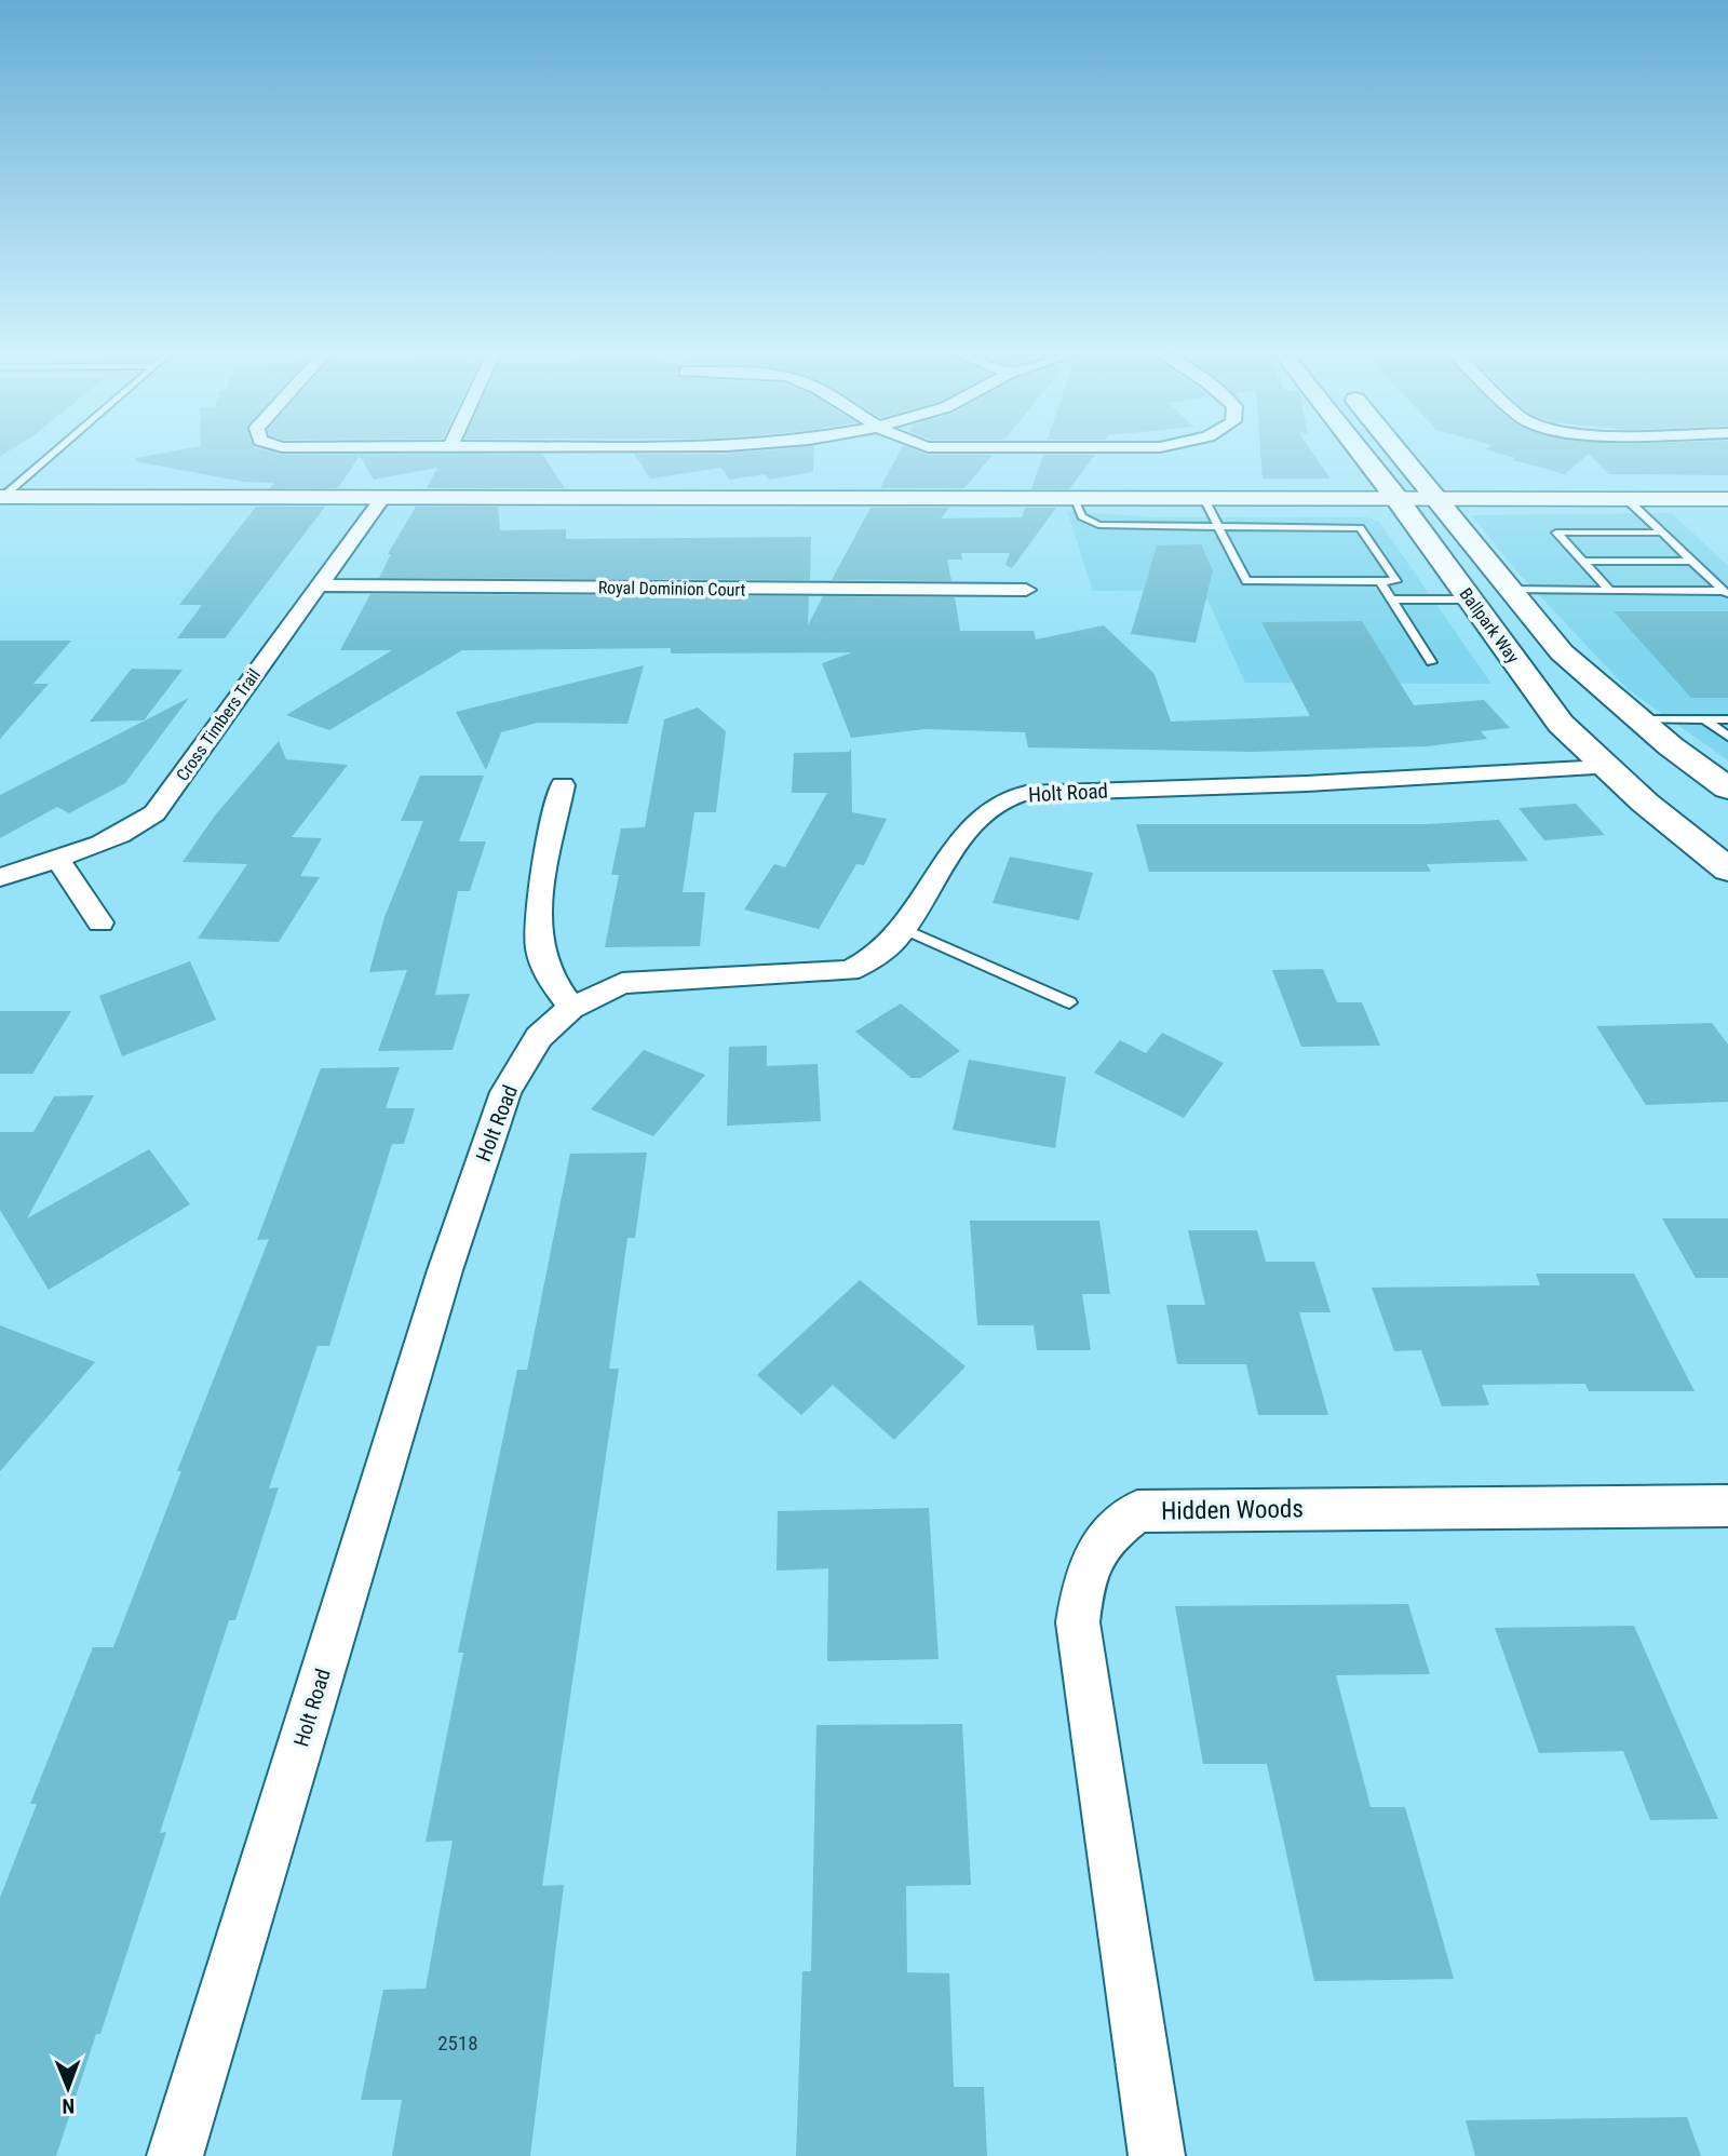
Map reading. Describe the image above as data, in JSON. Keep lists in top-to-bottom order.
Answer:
{
  "streets": {
    "main road": ["Ballpark Way"],
    "street": [
      "Royal Dominion Court",
      "Cross Timbers Trail",
      "Holt Road",
      "Hidden Woods"
    ]
  },
  "crossings": [
    ["Royal Dominion Court", "Cross Timbers Trail"],
    ["Ballpark Way", "Holt Road"]
  ],
  "house_numbers": ["2518"],
  "north": "bottom"
}
